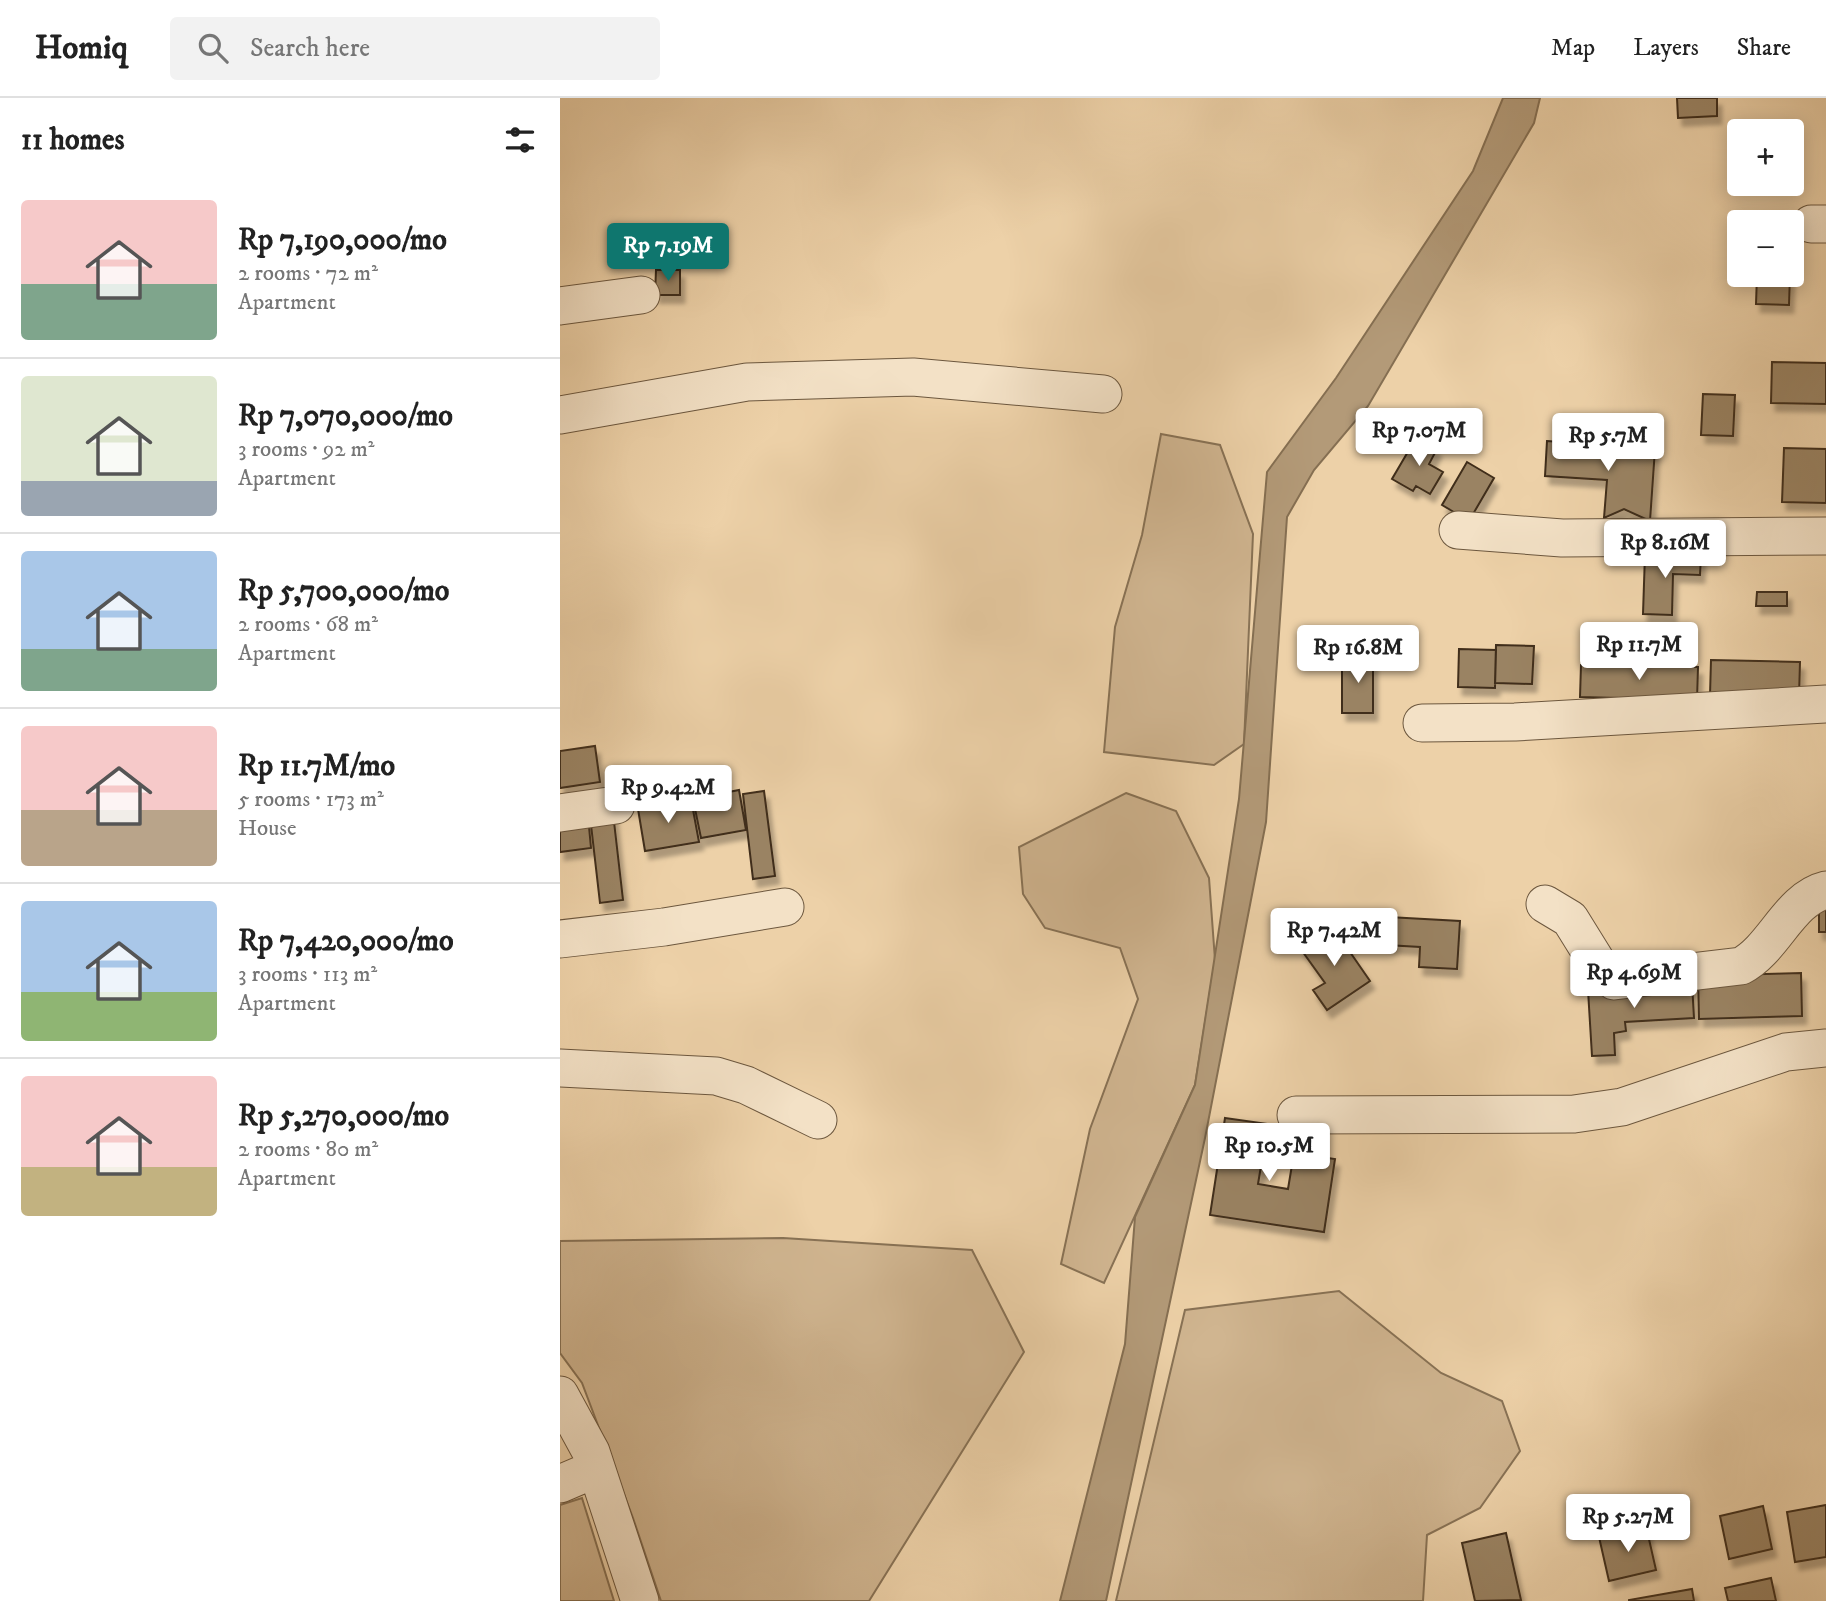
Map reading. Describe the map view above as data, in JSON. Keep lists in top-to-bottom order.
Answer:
{
  "page": {
    "header": "Homiq",
    "search": "Search here",
    "nav": ["Map", "Layers", "Share"],
    "heading": "11 homes",
    "map_buttons": ["+", "−"],
    "list": [
      {
        "name": "Rp 7,190,000/mo",
        "note": "2 rooms · 72 m² · Apartment"
      },
      {
        "name": "Rp 7,070,000/mo",
        "note": "3 rooms · 92 m² · Apartment"
      },
      {
        "name": "Rp 5,700,000/mo",
        "note": "2 rooms · 68 m² · Apartment"
      },
      {
        "name": "Rp 11.7M/mo",
        "note": "5 rooms · 173 m² · House"
      },
      {
        "name": "Rp 7,420,000/mo",
        "note": "3 rooms · 113 m² · Apartment"
      },
      {
        "name": "Rp 5,270,000/mo",
        "note": "2 rooms · 80 m² · Apartment"
      }
    ],
    "price": [
      "Rp 7.19M",
      "Rp 7.07M",
      "Rp 5.7M",
      "Rp 8.16M",
      "Rp 11.7M",
      "Rp 16.8M",
      "Rp 9.42M",
      "Rp 7.42M",
      "Rp 4.69M",
      "Rp 10.5M",
      "Rp 5.27M"
    ]
  }
}
